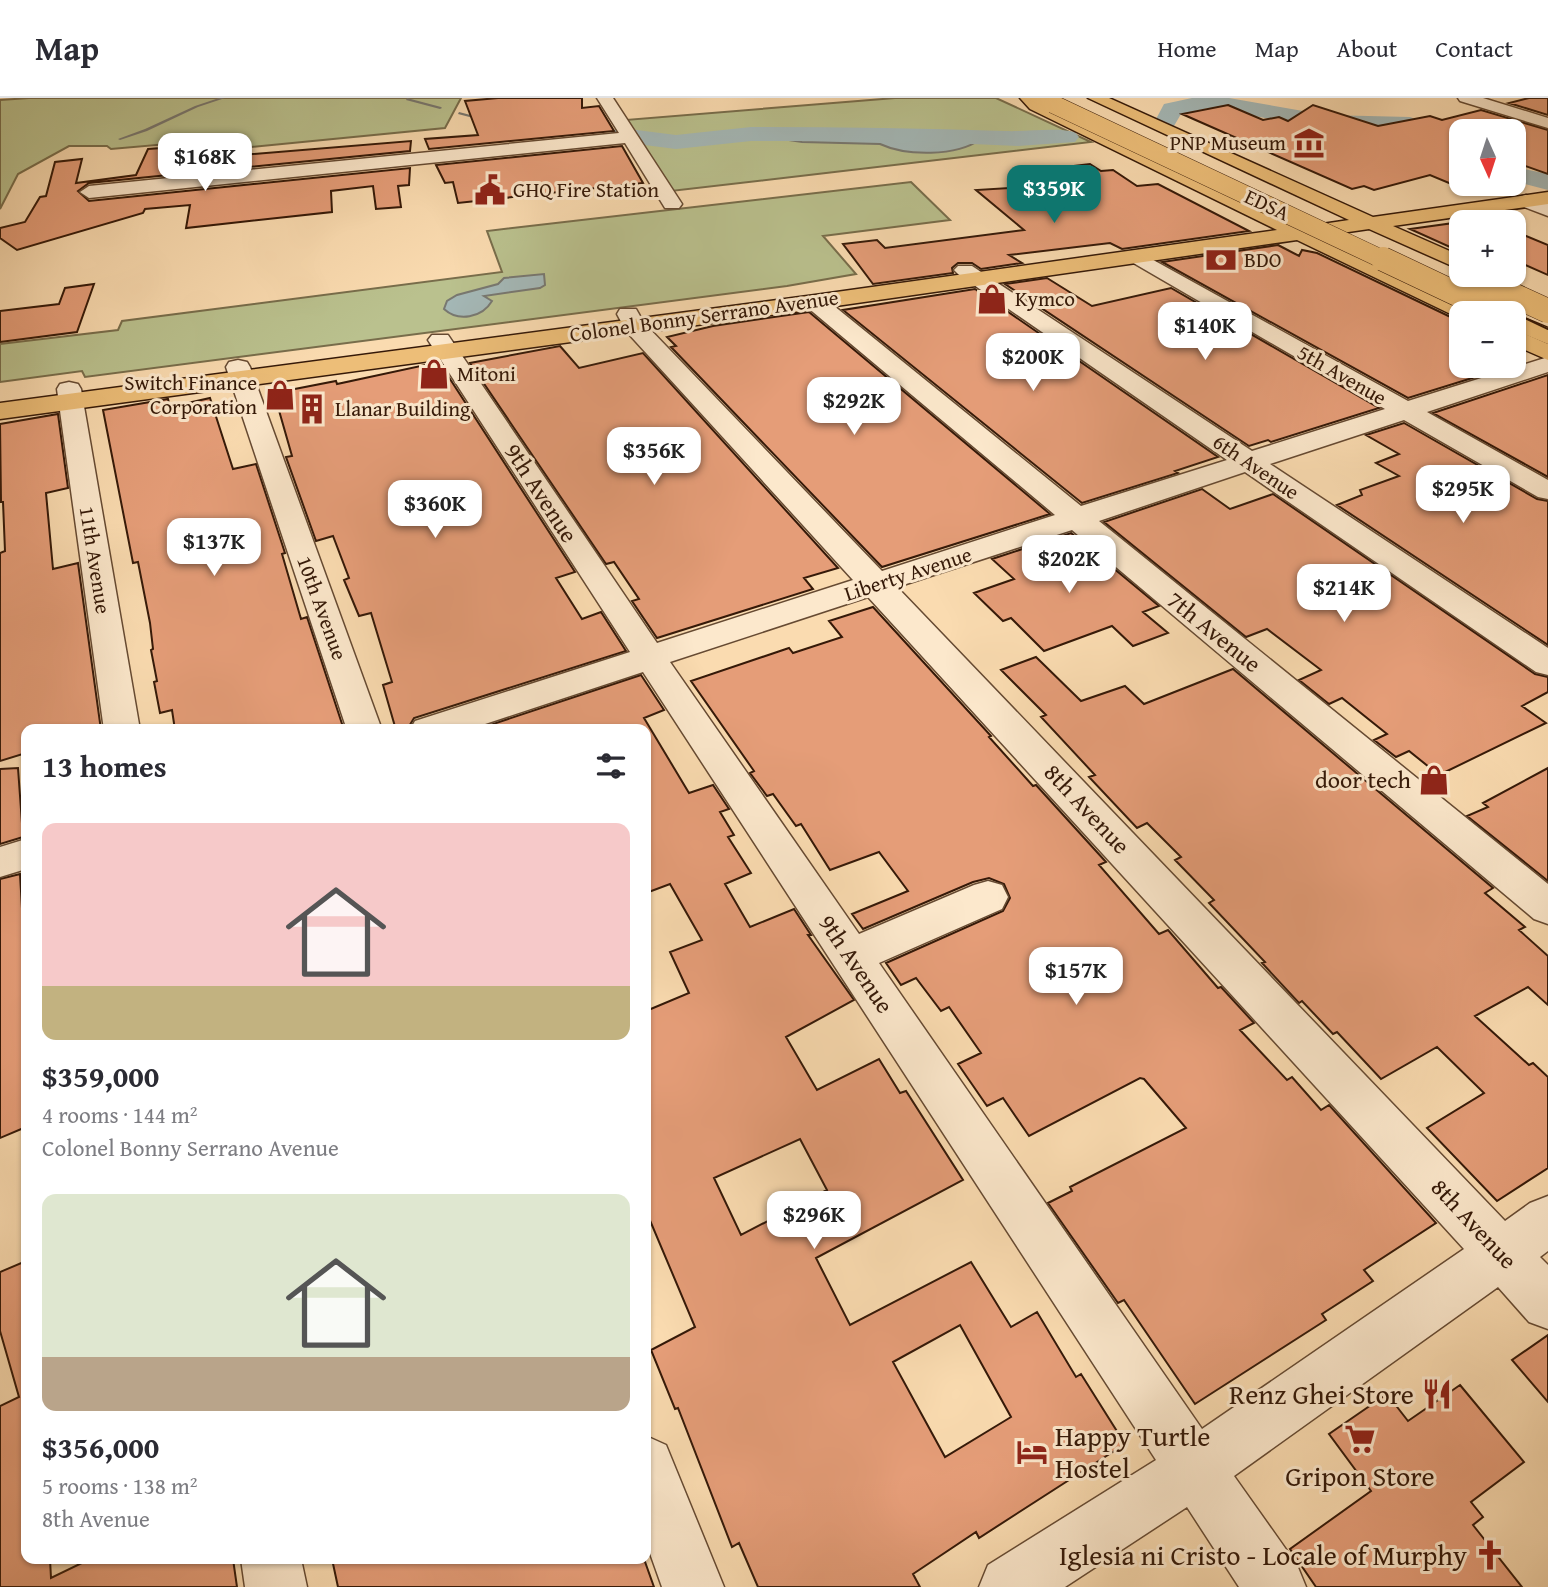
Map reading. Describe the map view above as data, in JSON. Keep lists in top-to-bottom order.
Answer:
{
  "streets": {
    "main road": ["EDSA", "Colonel Bonny Serrano Avenue"],
    "street": [
      "5th Avenue",
      "6th Avenue",
      "9th Avenue",
      "11th Avenue",
      "Liberty Avenue",
      "10th Avenue",
      "7th Avenue",
      "8th Avenue"
    ]
  },
  "crossings": [
    ["EDSA", "Colonel Bonny Serrano Avenue"],
    ["Colonel Bonny Serrano Avenue", "5th Avenue"],
    ["Colonel Bonny Serrano Avenue", "6th Avenue"],
    ["Colonel Bonny Serrano Avenue", "9th Avenue"],
    ["Colonel Bonny Serrano Avenue", "11th Avenue"],
    ["Colonel Bonny Serrano Avenue", "10th Avenue"],
    ["Colonel Bonny Serrano Avenue", "7th Avenue"],
    ["Colonel Bonny Serrano Avenue", "8th Avenue"],
    ["5th Avenue", "Liberty Avenue"],
    ["6th Avenue", "Liberty Avenue"],
    ["9th Avenue", "Liberty Avenue"],
    ["Liberty Avenue", "7th Avenue"],
    ["Liberty Avenue", "8th Avenue"]
  ],
  "places": {
    "museum": ["PNP Museum"],
    "public building": ["GHQ Fire Station"],
    "bank": ["BDO"],
    "shop": [
      "Kymco",
      "Mitoni",
      "Switch Finance Corporation",
      "door tech"
    ],
    "building": ["Llanar Building"],
    "restaurant": ["Renz Ghei Store"],
    "supermarket": ["Gripon Store"],
    "hotel": ["Happy Turtle Hostel"],
    "church": ["Iglesia ni Cristo - Locale of Murphy"]
  },
  "north": "bottom",
  "page": {
    "header": "Map",
    "nav": [
      "Home",
      "Map",
      "About",
      "Contact"
    ],
    "map_buttons": ["+", "−"],
    "price": [
      "$168K",
      "$359K",
      "$140K",
      "$200K",
      "$292K",
      "$356K",
      "$295K",
      "$360K",
      "$137K",
      "$202K",
      "$214K",
      "$157K",
      "$296K"
    ],
    "heading": "13 homes",
    "list": [
      {
        "name": "$359,000",
        "note": "4 rooms · 144 m² · Colonel Bonny Serrano Avenue"
      },
      {
        "name": "$356,000",
        "note": "5 rooms · 138 m² · 8th Avenue"
      }
    ]
  }
}
